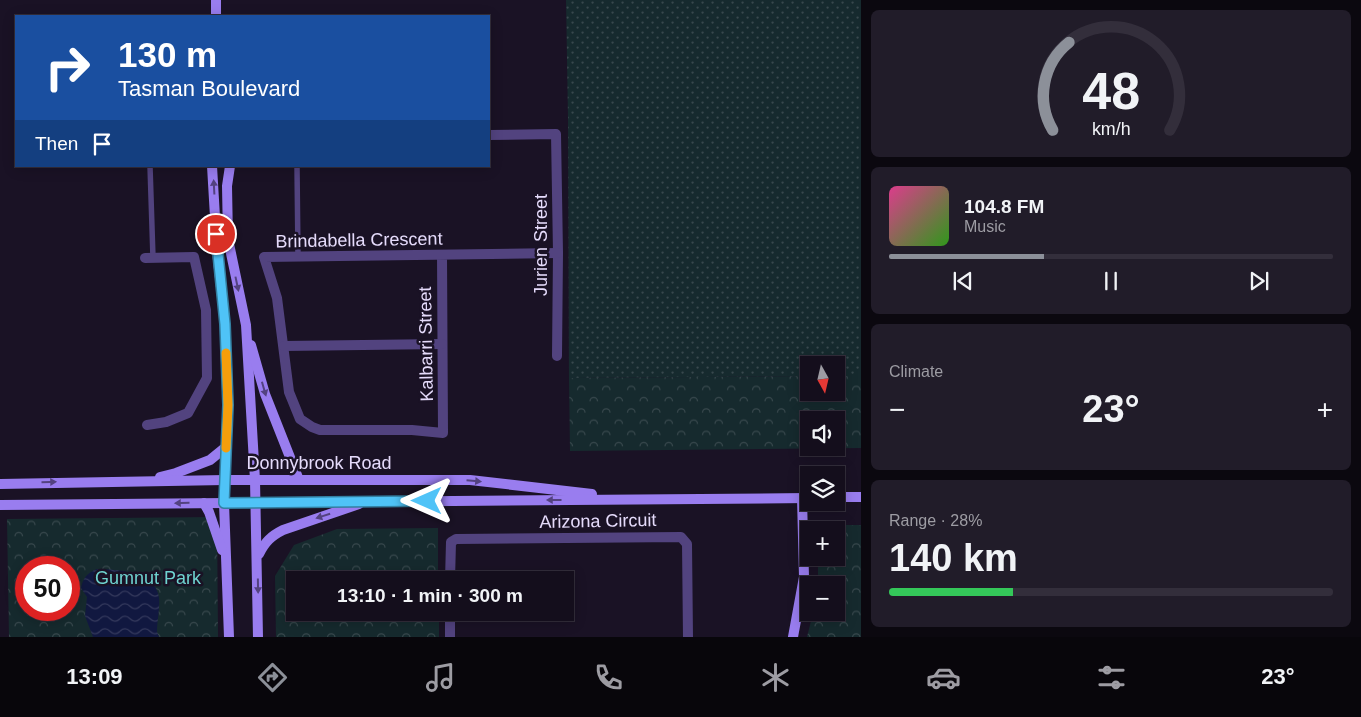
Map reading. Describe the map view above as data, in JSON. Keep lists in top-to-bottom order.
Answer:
{
  "streets": {
    "main road": ["Donnybrook Road"],
    "street": [
      "Brindabella Crescent",
      "Jurien Street",
      "Kalbarri Street",
      "Arizona Circuit"
    ]
  },
  "crossings": [
    ["Brindabella Crescent", "Jurien Street"],
    ["Brindabella Crescent", "Kalbarri Street"]
  ],
  "parks": ["Gumnut Park"],
  "north": "bottom",
  "page": {
    "turn": ["130 m", "Tasman Boulevard"],
    "then": "Then",
    "song": ["104.8 FM", "Music"],
    "tile": [
      "Climate",
      ["Range · 28%", "140 km"]
    ],
    "map_buttons": ["+", "−"],
    "heat": ["−", "23°", "+"],
    "limit": "50",
    "trip": "13:10 · 1 min · 300 m",
    "tabs": ["13:09", "23°"],
    "gauge": ["48", "km/h"]
  }
}
